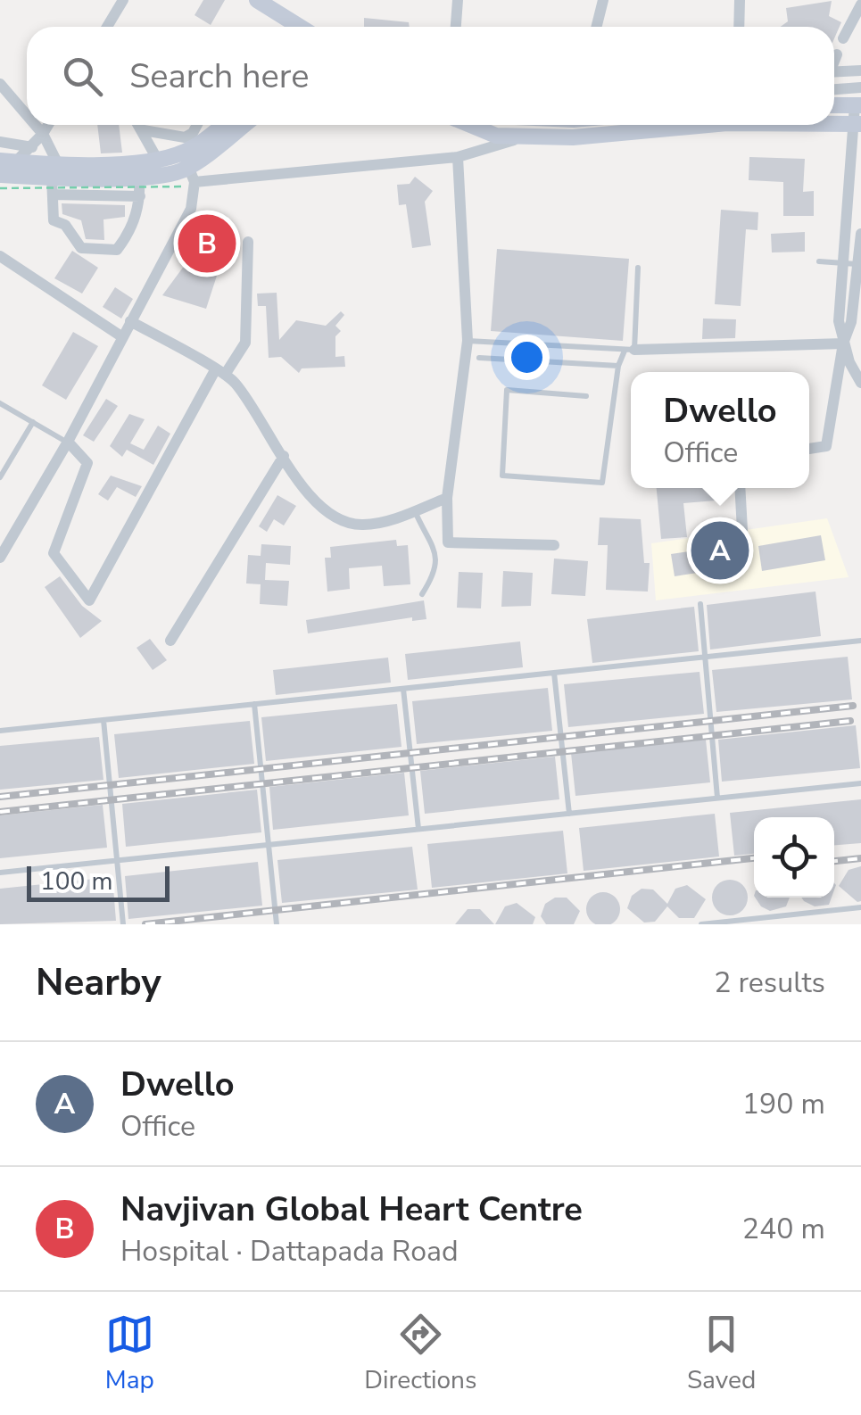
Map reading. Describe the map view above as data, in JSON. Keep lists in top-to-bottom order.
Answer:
{
  "scale_bar": "100 m",
  "page": {
    "search": "Search here",
    "pins": ["B", "A"],
    "popup": ["Dwello", "Office"],
    "scale": "100 m",
    "heading": ["Nearby", "2 results"],
    "list": [
      {
        "mark": "A",
        "name": "Dwello",
        "note": "Office",
        "value": "190 m"
      },
      {
        "mark": "B",
        "name": "Navjivan Global Heart Centre",
        "note": "Hospital · Dattapada Road",
        "value": "240 m"
      }
    ],
    "nav": ["Map", "Directions", "Saved"]
  }
}
